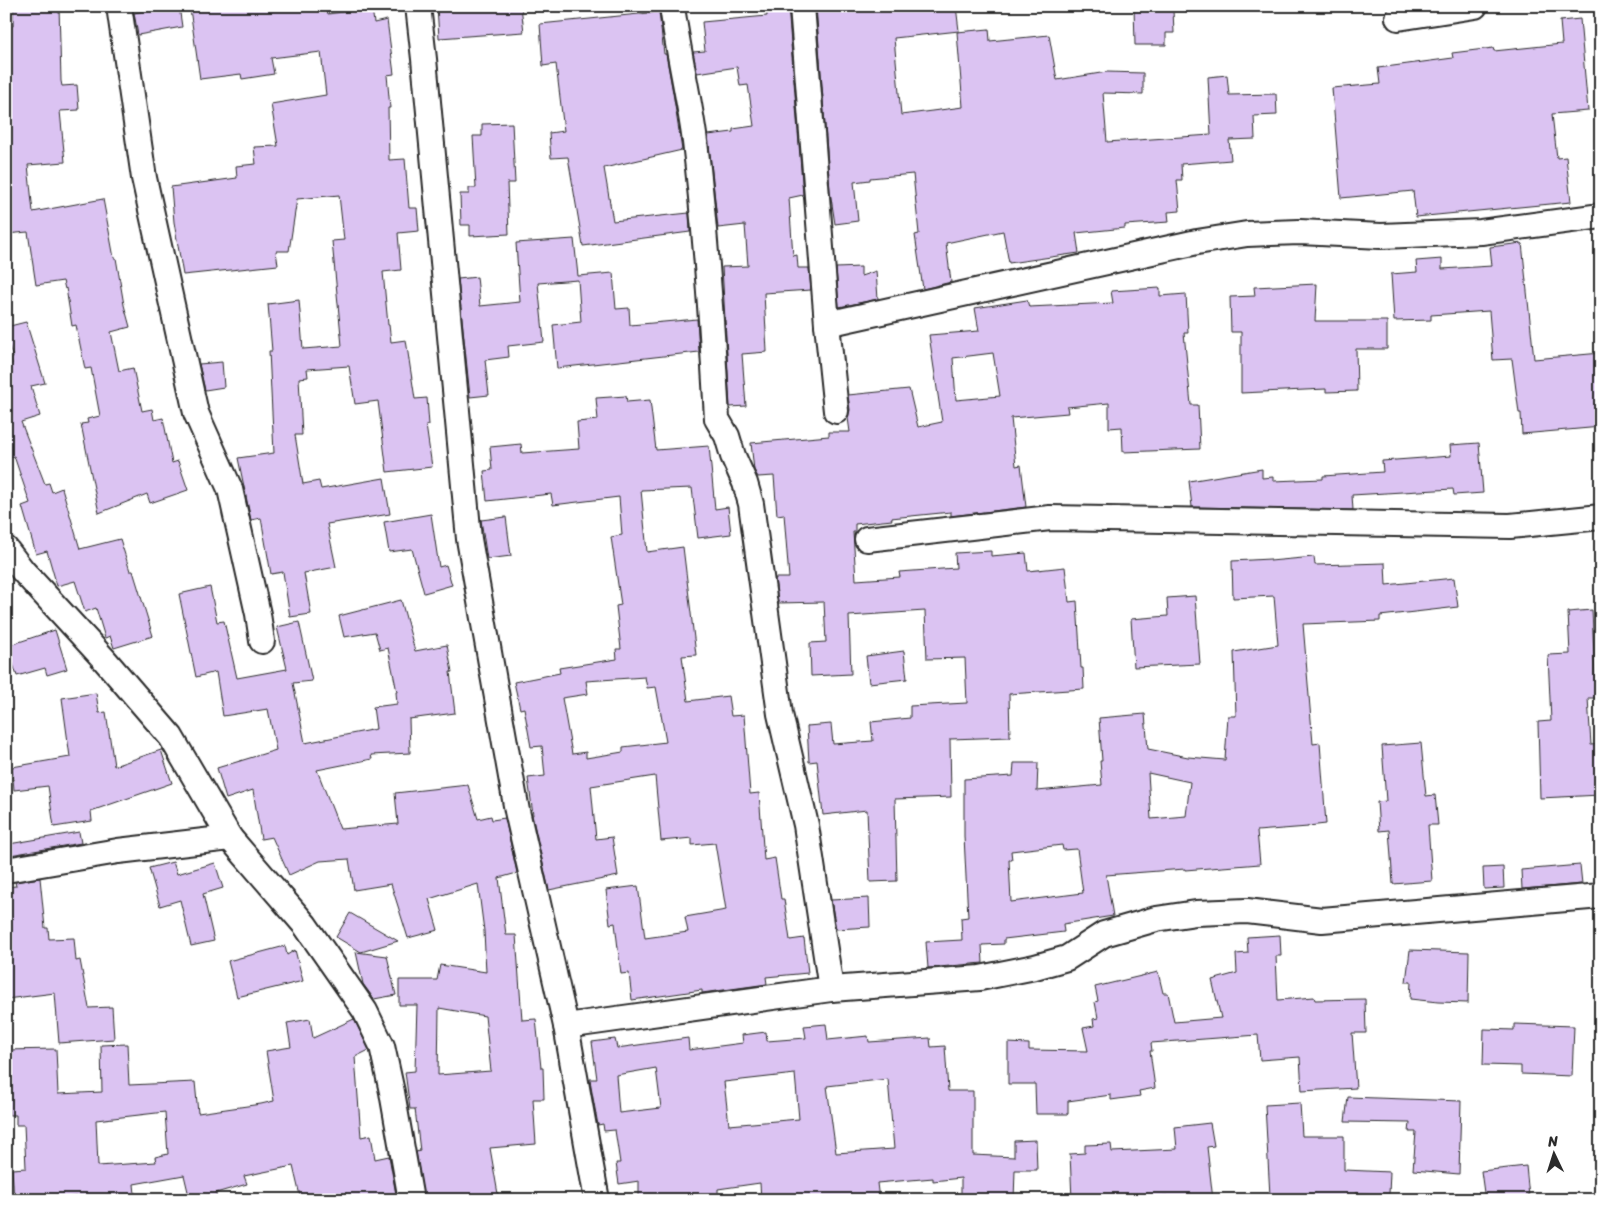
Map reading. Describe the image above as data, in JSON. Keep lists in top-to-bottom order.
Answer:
{
  "north": "top"
}
